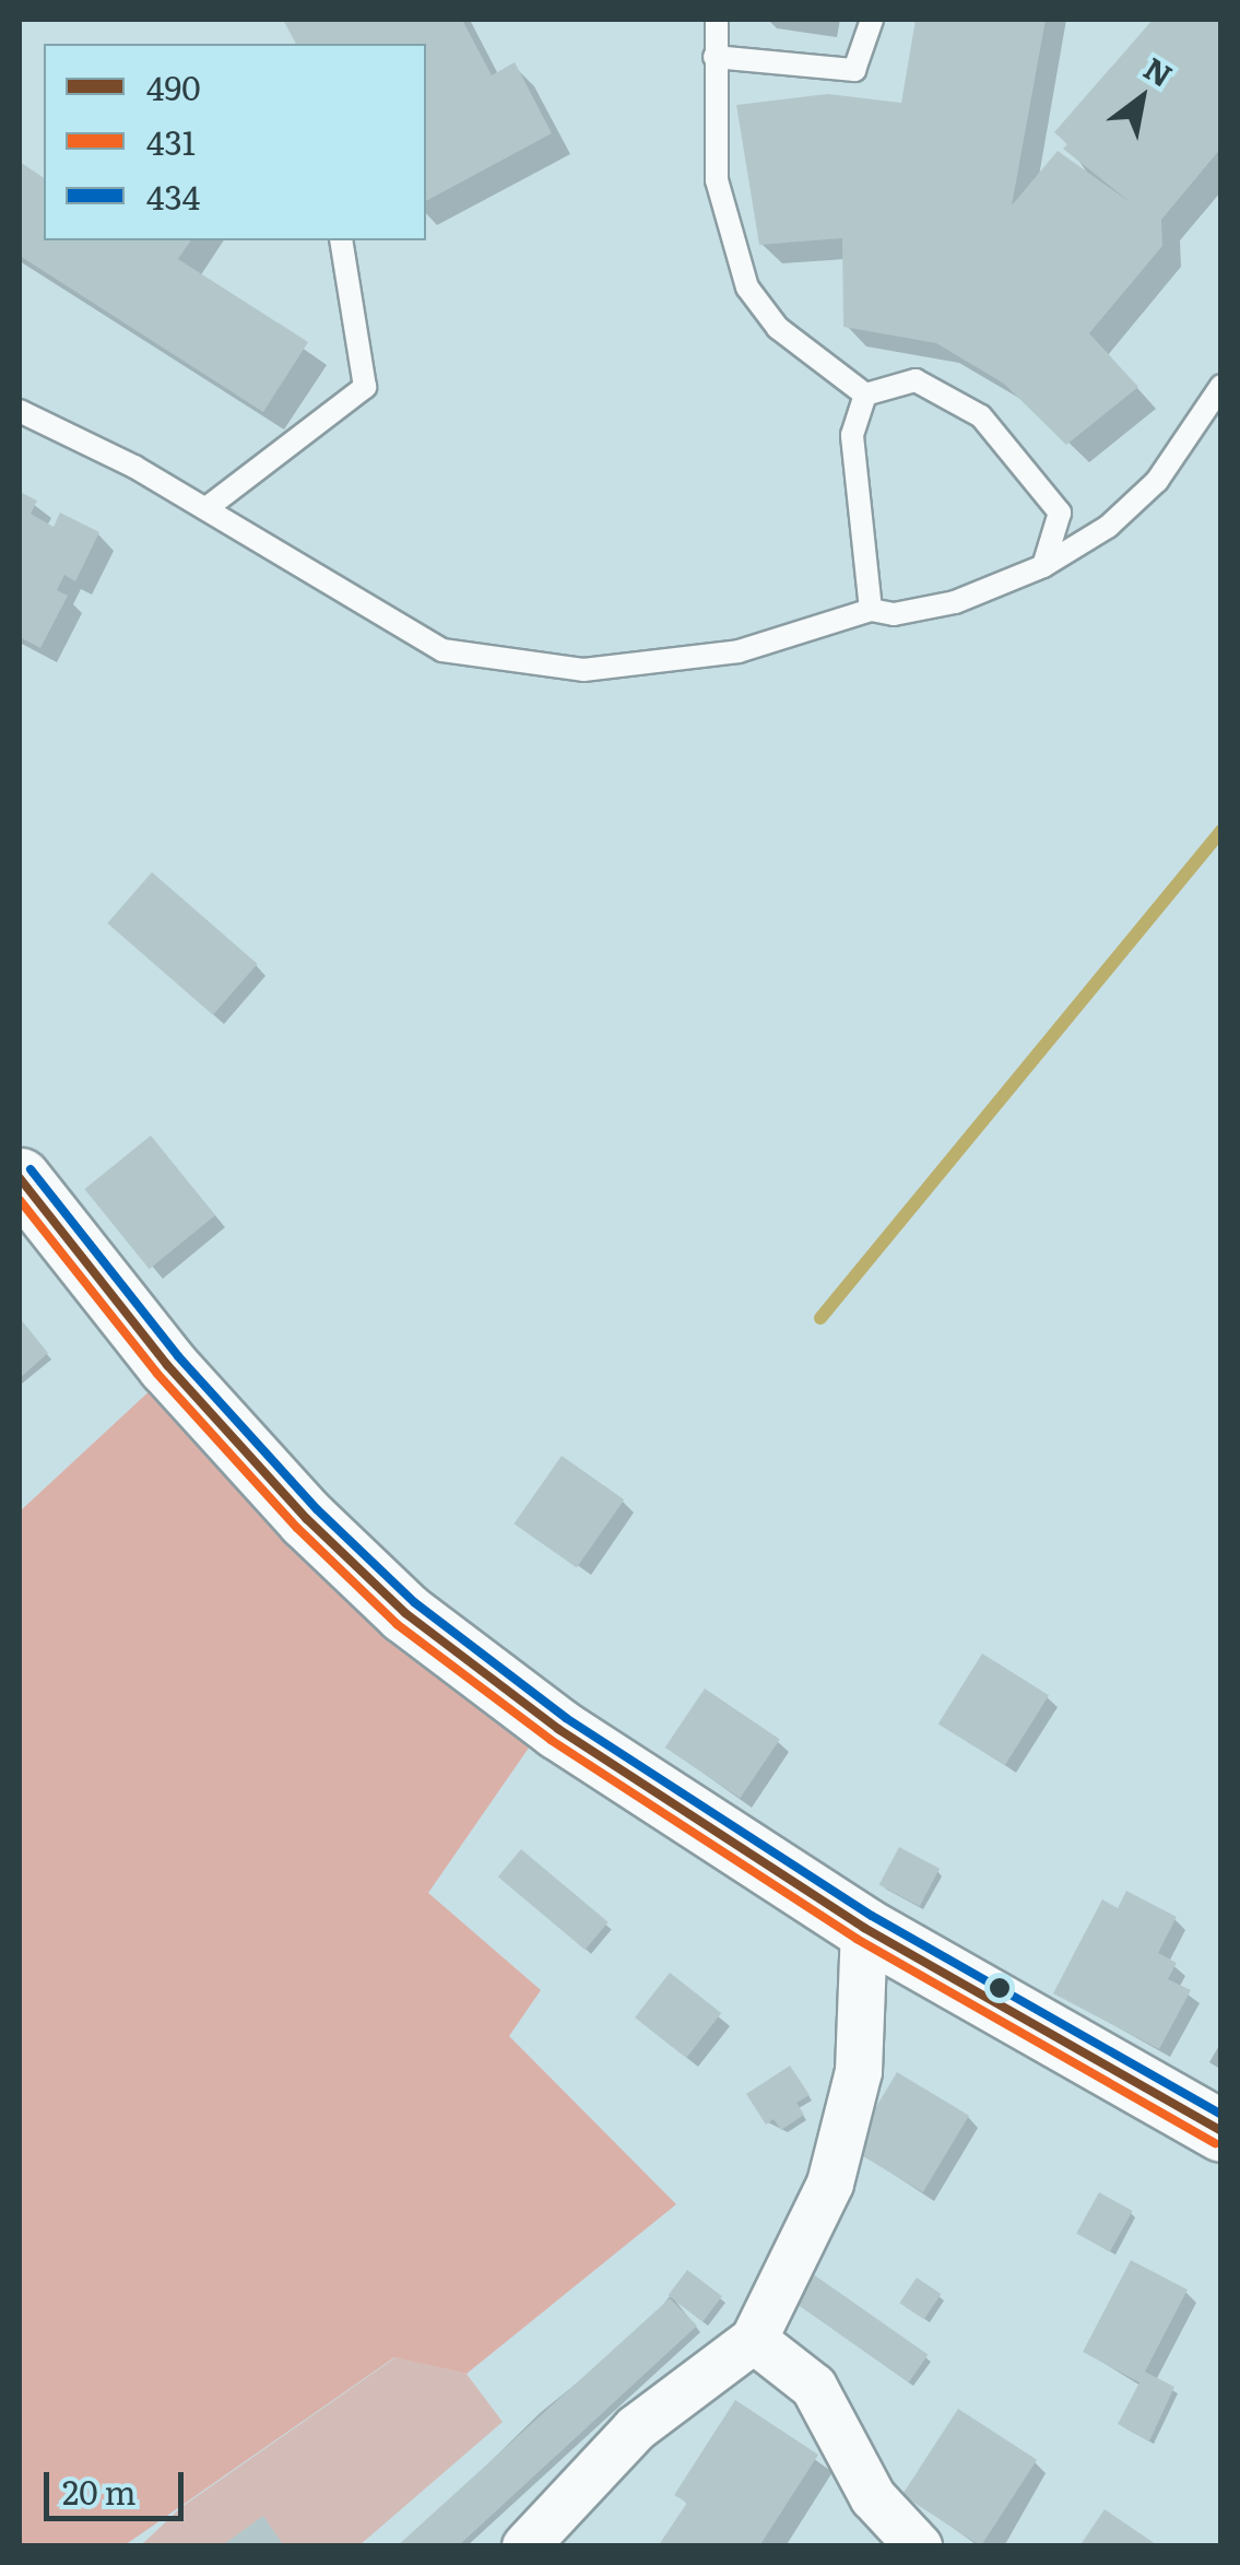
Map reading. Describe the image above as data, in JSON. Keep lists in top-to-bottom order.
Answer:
{
  "lines": ["transit line 434", "transit line 490", "transit line 431"],
  "legend": ["490", "431", "434"],
  "scale_bar": "20 m",
  "north": "top right"
}
